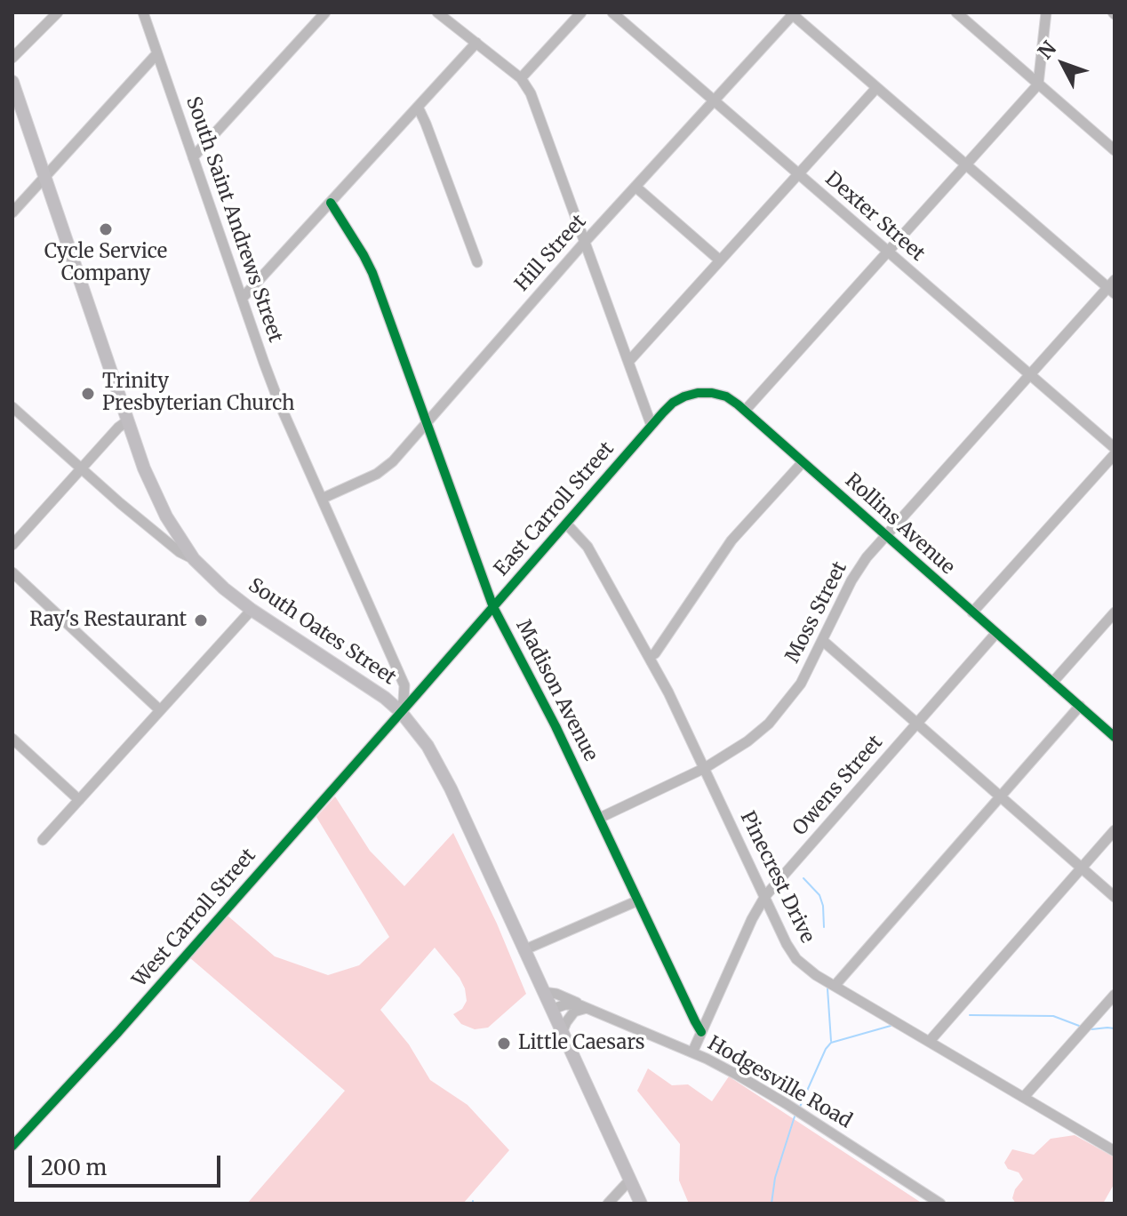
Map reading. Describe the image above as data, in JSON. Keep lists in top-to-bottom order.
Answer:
{
  "streets": {
    "main road": ["South Oates Street"],
    "street": [
      "Dexter Street",
      "South Saint Andrews Street",
      "Hill Street",
      "East Carroll Street",
      "Rollins Avenue",
      "Moss Street",
      "Madison Avenue",
      "Owens Street",
      "Pinecrest Drive",
      "West Carroll Street",
      "Hodgesville Road"
    ]
  },
  "crossings": [
    ["Dexter Street", "Hill Street"],
    ["Dexter Street", "Moss Street"],
    ["South Saint Andrews Street", "Hill Street"],
    ["South Saint Andrews Street", "East Carroll Street"],
    ["South Saint Andrews Street", "South Oates Street"],
    ["South Saint Andrews Street", "West Carroll Street"],
    ["Hill Street", "Madison Avenue"],
    ["East Carroll Street", "Rollins Avenue"],
    ["East Carroll Street", "South Oates Street"],
    ["East Carroll Street", "Madison Avenue"],
    ["East Carroll Street", "Pinecrest Drive"],
    ["East Carroll Street", "West Carroll Street"],
    ["Rollins Avenue", "Moss Street"],
    ["Rollins Avenue", "Owens Street"],
    ["Moss Street", "Madison Avenue"],
    ["Moss Street", "Pinecrest Drive"],
    ["South Oates Street", "West Carroll Street"],
    ["South Oates Street", "Hodgesville Road"],
    ["Madison Avenue", "Owens Street"],
    ["Owens Street", "Pinecrest Drive"],
    ["Owens Street", "Hodgesville Road"]
  ],
  "places": [
    "Cycle Service Company",
    "Trinity Presbyterian Church",
    "Ray's Restaurant",
    "Little Caesars"
  ],
  "scale_bar": "200 m",
  "north": "top left"
}
